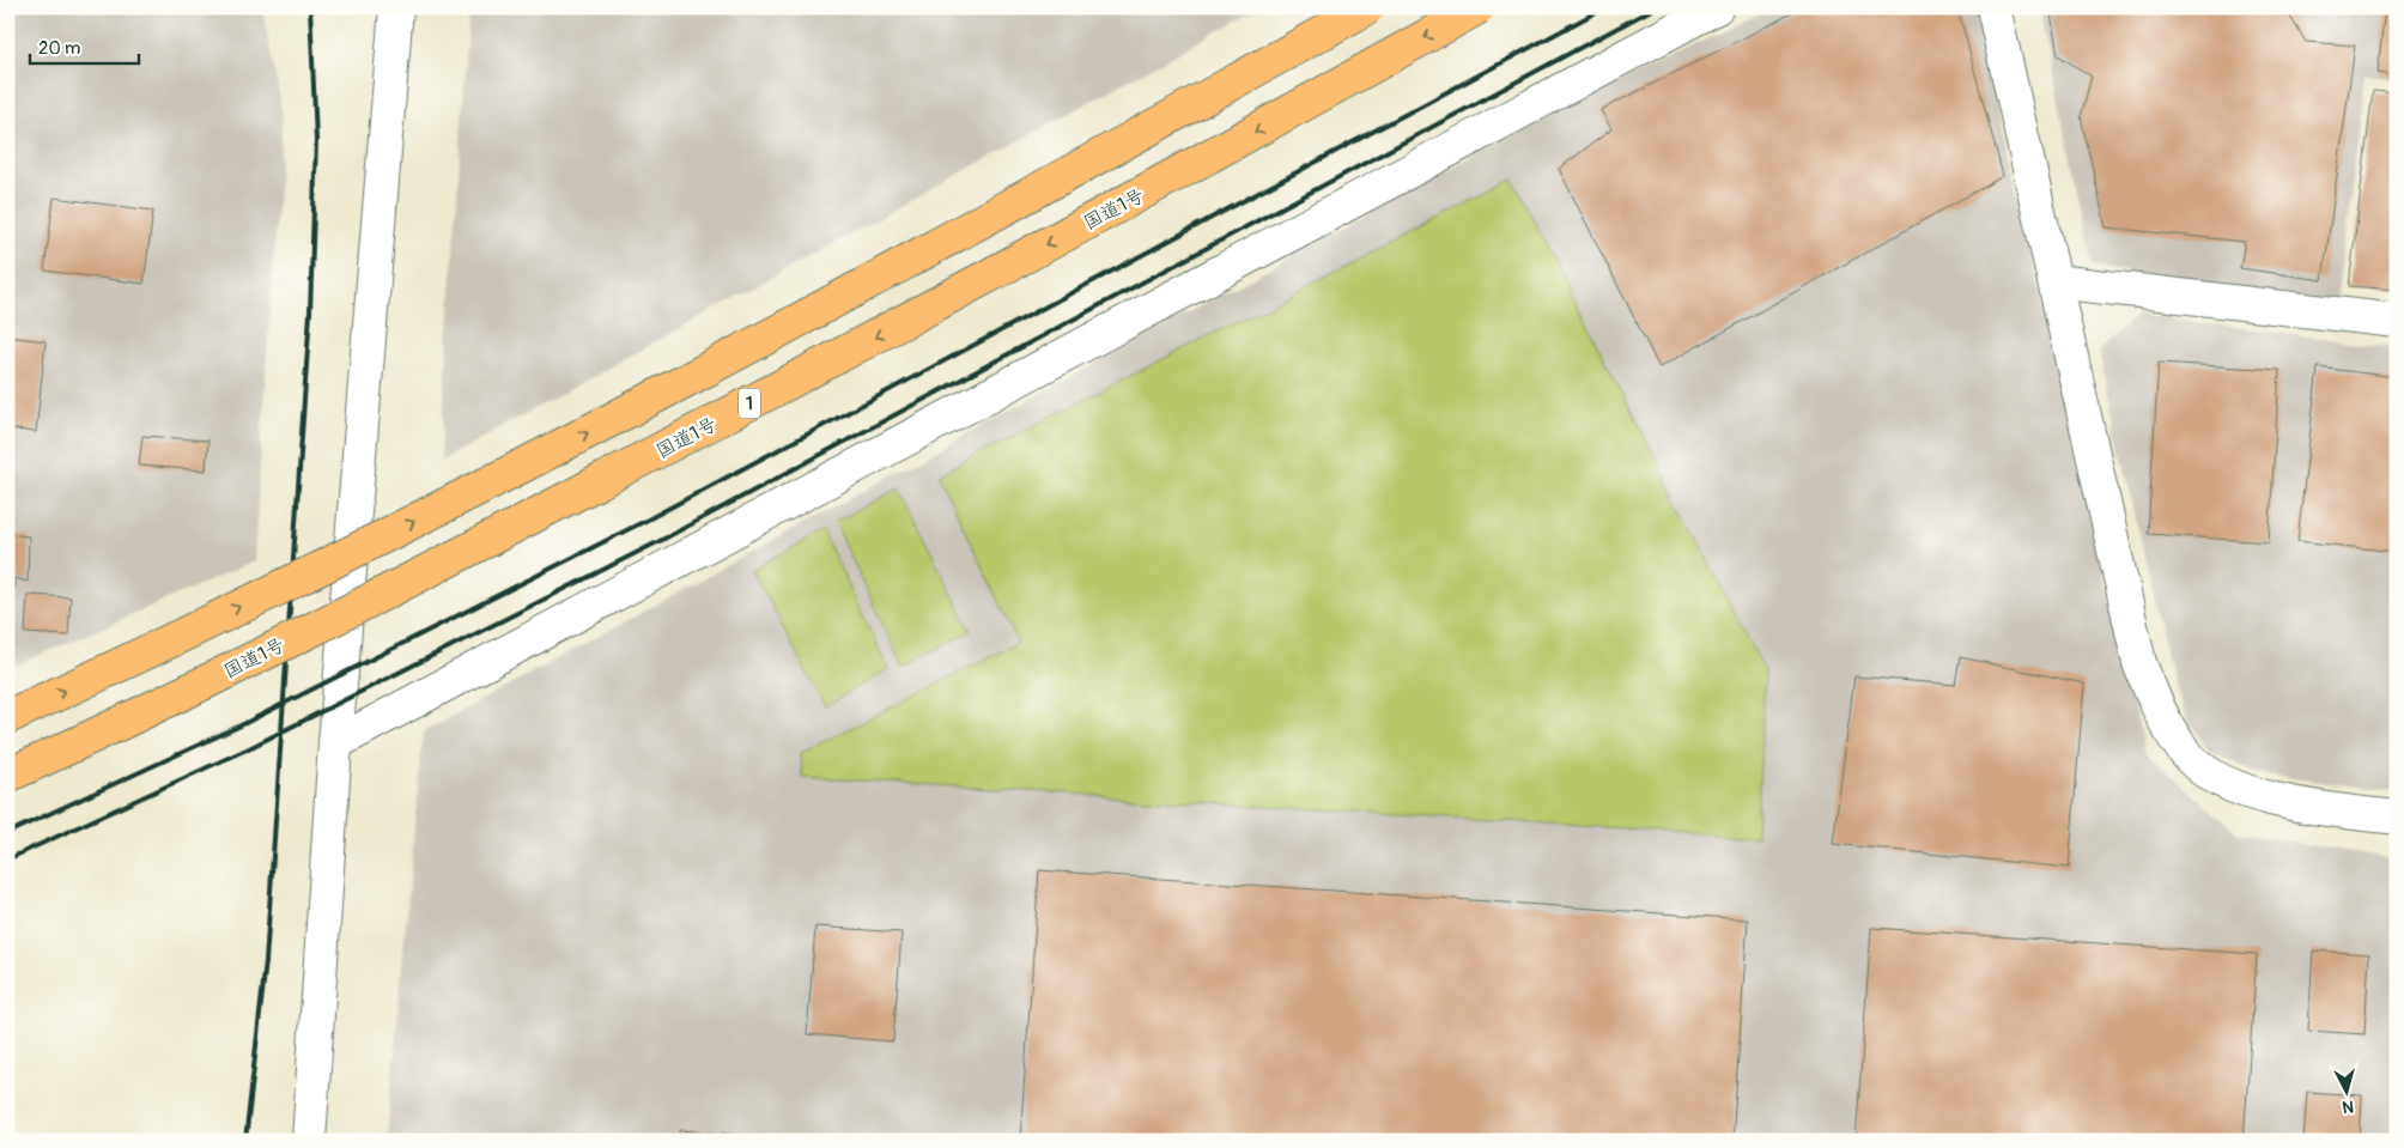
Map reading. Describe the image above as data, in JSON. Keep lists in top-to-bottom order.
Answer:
{
  "streets": {
    "highway": ["国道1号", "1"]
  },
  "scale_bar": "20 m",
  "north": "bottom"
}
